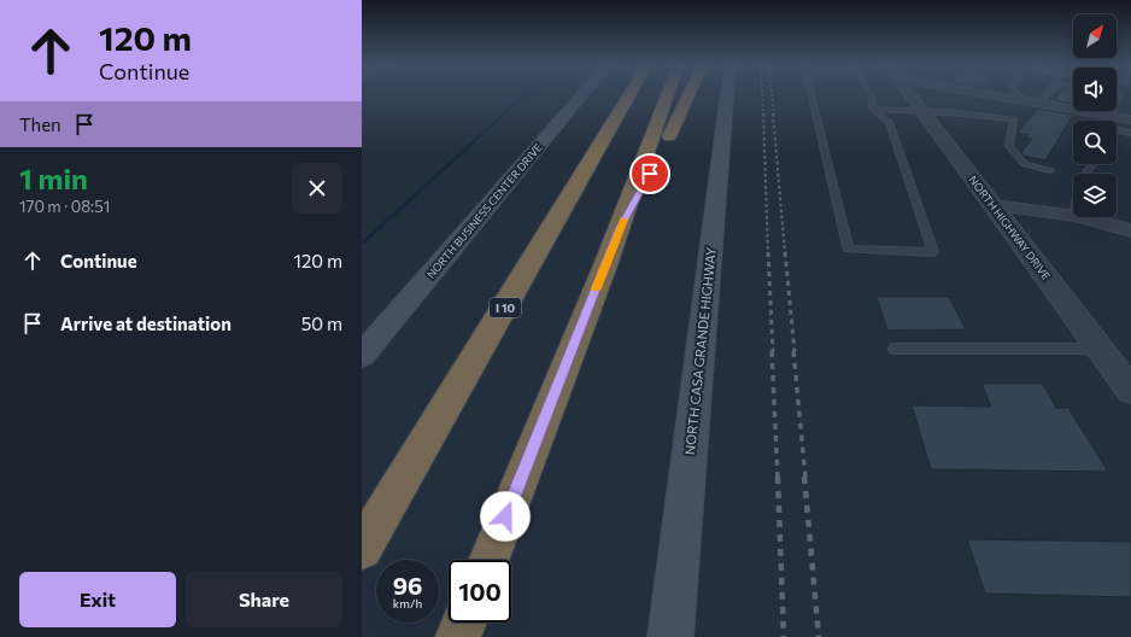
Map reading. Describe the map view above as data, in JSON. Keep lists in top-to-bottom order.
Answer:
{
  "streets": {
    "highway": ["I 10"],
    "main road": ["NORTH BUSINESS CENTER DRIVE", "NORTH CASA GRANDE HIGHWAY"],
    "street": ["NORTH HIGHWAY DRIVE"]
  },
  "north": "top right",
  "page": {
    "turn": ["120 m", "Continue"],
    "then": "Then",
    "heading": ["1 min", "170 m · 08:51"],
    "list": [
      {
        "name": "Continue",
        "value": "120 m"
      },
      {
        "name": "Arrive at destination",
        "value": "50 m"
      }
    ],
    "speed": "96 km/h",
    "limit": "100",
    "buttons": ["Exit", "Share"]
  }
}
